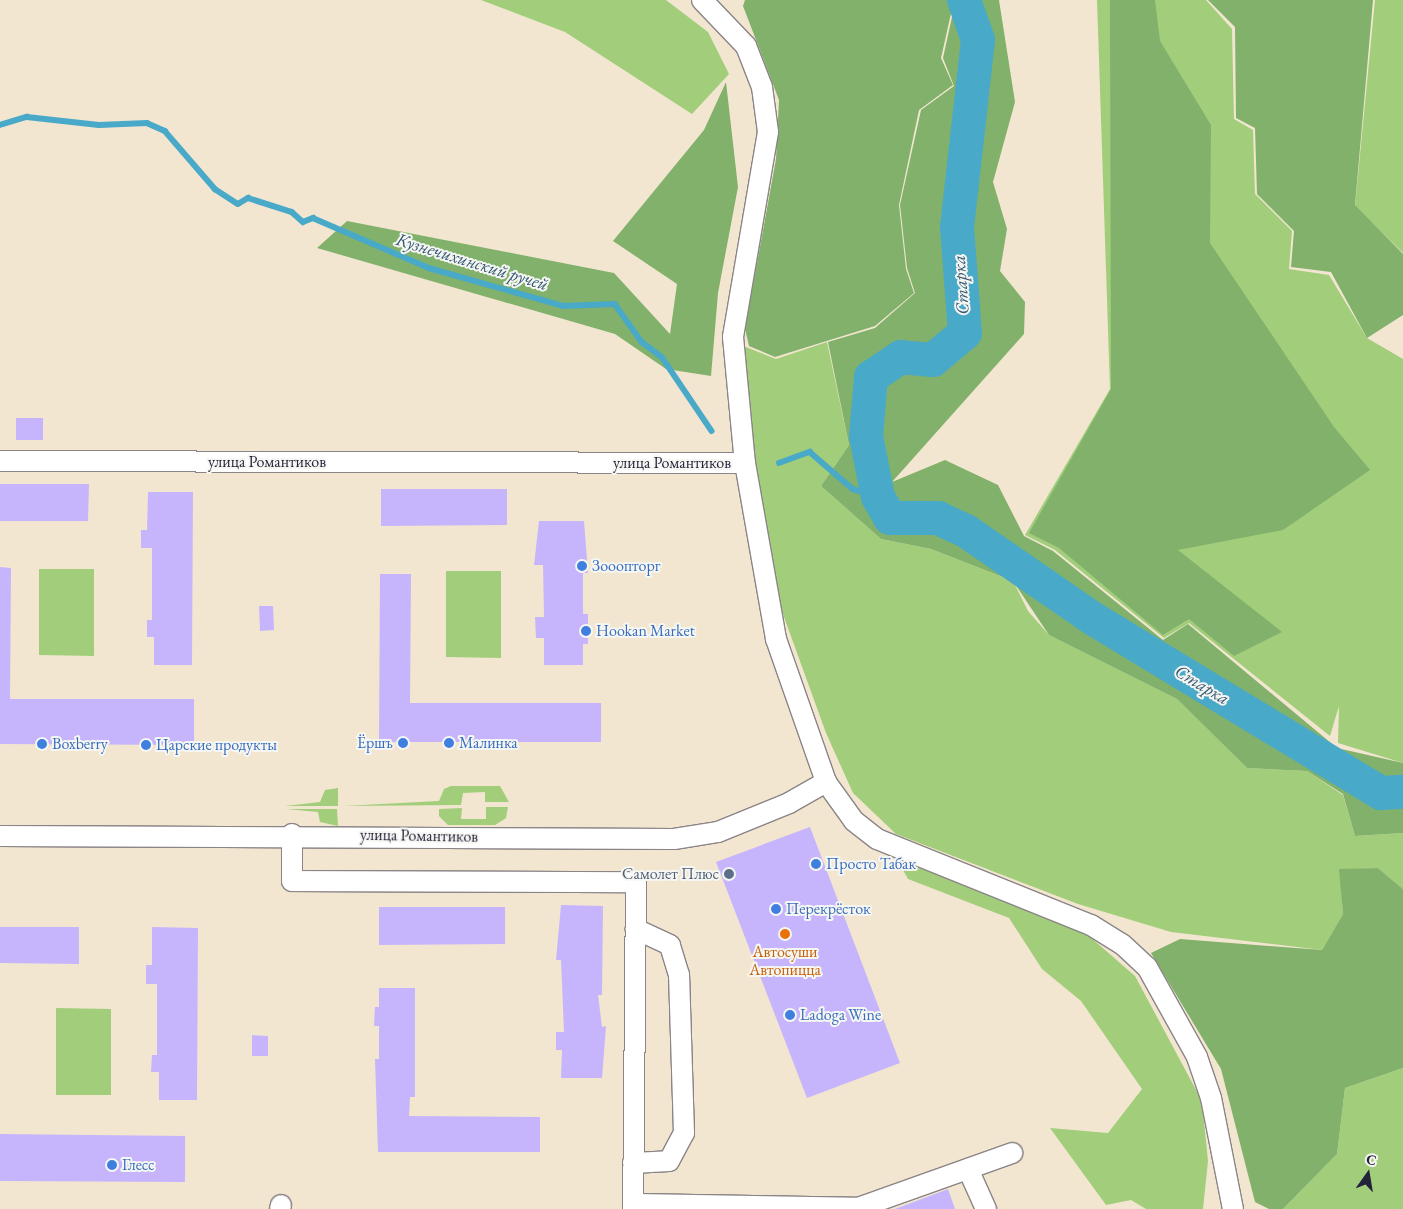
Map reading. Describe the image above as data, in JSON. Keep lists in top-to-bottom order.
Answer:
{
  "streets": {
    "street": ["улица Романтиков"]
  },
  "water": ["Кузнечихинский ручей", "Старка"],
  "places": [
    "Зооопторг",
    "Hookan Market",
    "Ёршъ",
    "Малинка",
    "Boxberry",
    "Царские продукты",
    "Просто Табак",
    "Самолет Плюс",
    "Перекрёсток",
    "Автосуши Автопицца",
    "Ladoga Wine",
    "Глесс"
  ],
  "north": "top"
}
